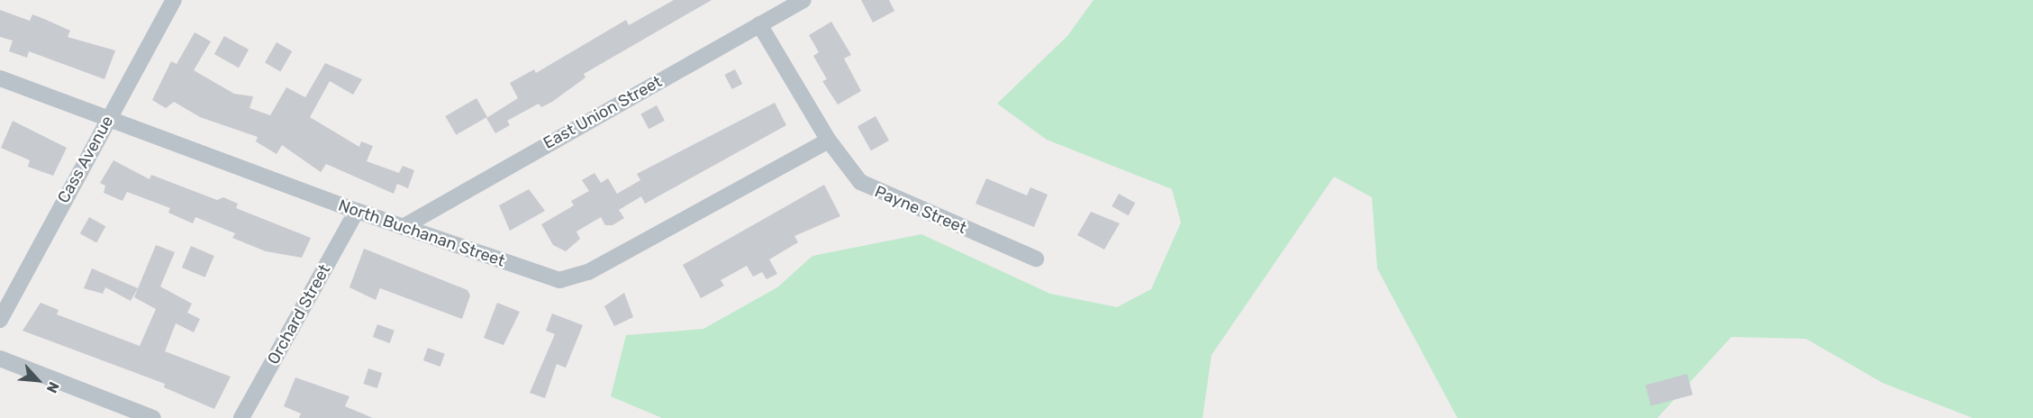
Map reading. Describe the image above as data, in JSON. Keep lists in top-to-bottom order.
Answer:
{
  "streets": {
    "street": [
      "East Union Street",
      "Cass Avenue",
      "Payne Street",
      "North Buchanan Street",
      "Orchard Street"
    ]
  },
  "crossings": [
    ["East Union Street", "Payne Street"],
    ["East Union Street", "North Buchanan Street"],
    ["Cass Avenue", "North Buchanan Street"],
    ["Payne Street", "North Buchanan Street"],
    ["North Buchanan Street", "Orchard Street"]
  ],
  "north": "bottom right"
}
